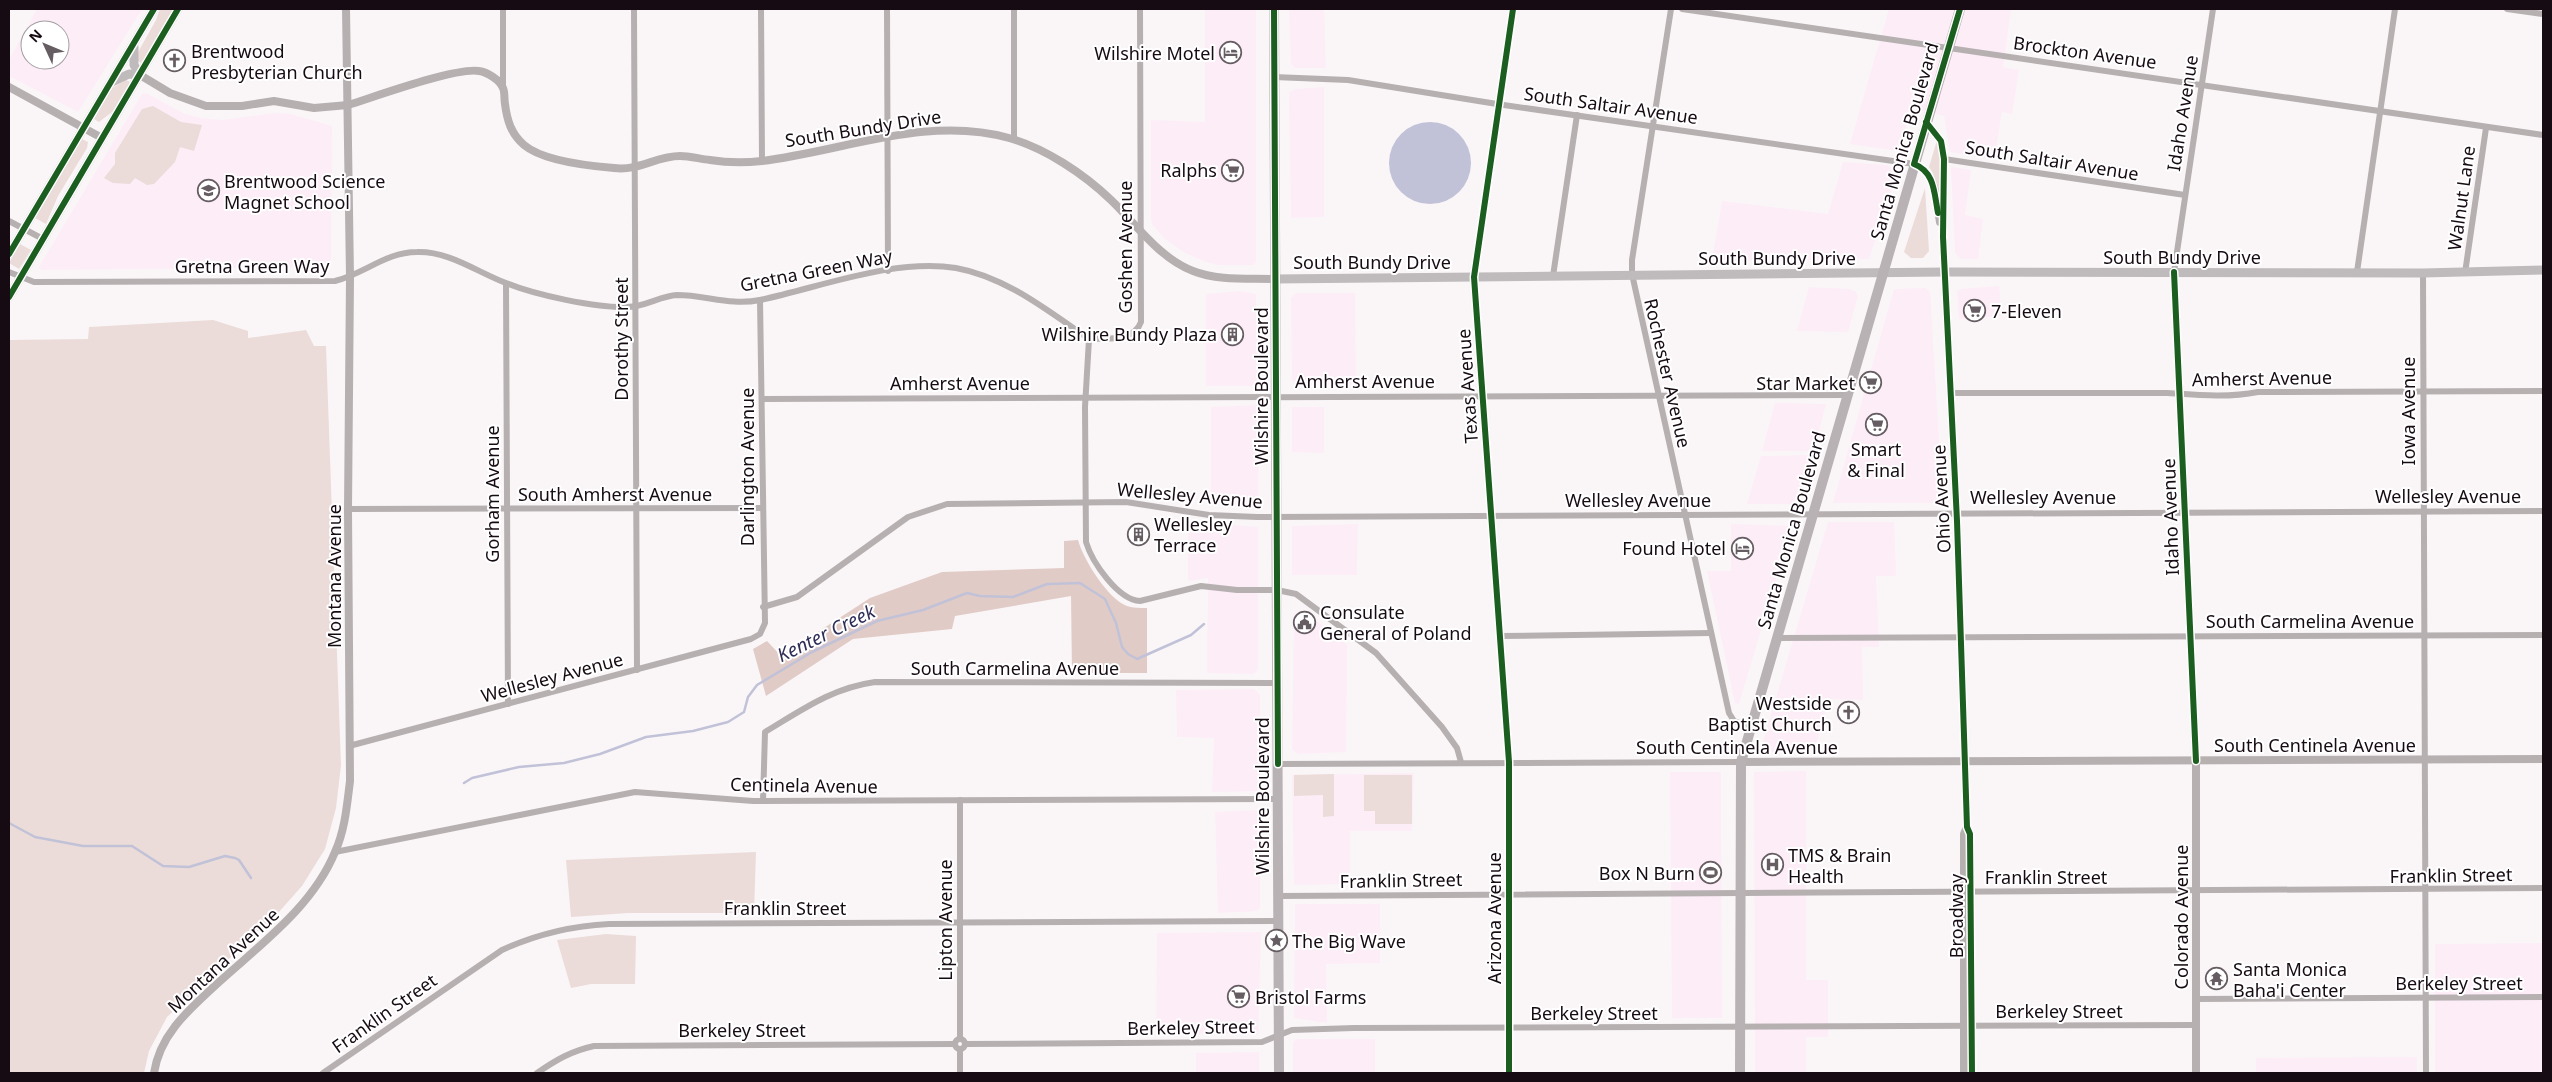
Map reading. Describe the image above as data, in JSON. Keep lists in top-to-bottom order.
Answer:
{
  "streets": {
    "main road": ["South Bundy Drive", "Santa Monica Boulevard", "Wilshire Boulevard"],
    "street": [
      "Brockton Avenue",
      "South Saltair Avenue",
      "Idaho Avenue",
      "Walnut Lane",
      "Goshen Avenue",
      "Gretna Green Way",
      "Dorothy Street",
      "Rochester Avenue",
      "Amherst Avenue",
      "Texas Avenue",
      "Iowa Avenue",
      "Darlington Avenue",
      "Gorham Avenue",
      "South Amherst Avenue",
      "Wellesley Avenue",
      "Ohio Avenue",
      "Montana Avenue",
      "South Carmelina Avenue",
      "South Centinela Avenue",
      "Centinela Avenue",
      "Franklin Street",
      "Broadway",
      "Colorado Avenue",
      "Arizona Avenue",
      "Lipton Avenue",
      "Berkeley Street"
    ]
  },
  "crossings": [
    ["Brockton Avenue", "Idaho Avenue"],
    ["Brockton Avenue", "Santa Monica Boulevard"],
    ["Brockton Avenue", "Walnut Lane"],
    ["South Saltair Avenue", "Idaho Avenue"],
    ["South Saltair Avenue", "Santa Monica Boulevard"],
    ["South Saltair Avenue", "Rochester Avenue"],
    ["South Saltair Avenue", "Wilshire Boulevard"],
    ["South Saltair Avenue", "Texas Avenue"],
    ["South Saltair Avenue", "Ohio Avenue"],
    ["Idaho Avenue", "South Bundy Drive"],
    ["Idaho Avenue", "Amherst Avenue"],
    ["Idaho Avenue", "Wellesley Avenue"],
    ["Idaho Avenue", "South Carmelina Avenue"],
    ["Idaho Avenue", "South Centinela Avenue"],
    ["Idaho Avenue", "Colorado Avenue"],
    ["South Bundy Drive", "Santa Monica Boulevard"],
    ["South Bundy Drive", "Walnut Lane"],
    ["South Bundy Drive", "Goshen Avenue"],
    ["South Bundy Drive", "Dorothy Street"],
    ["South Bundy Drive", "Rochester Avenue"],
    ["South Bundy Drive", "Wilshire Boulevard"],
    ["South Bundy Drive", "Texas Avenue"],
    ["South Bundy Drive", "Iowa Avenue"],
    ["South Bundy Drive", "Ohio Avenue"],
    ["Santa Monica Boulevard", "Rochester Avenue"],
    ["Santa Monica Boulevard", "Amherst Avenue"],
    ["Santa Monica Boulevard", "Wellesley Avenue"],
    ["Santa Monica Boulevard", "Ohio Avenue"],
    ["Santa Monica Boulevard", "South Carmelina Avenue"],
    ["Santa Monica Boulevard", "South Centinela Avenue"],
    ["Santa Monica Boulevard", "Franklin Street"],
    ["Santa Monica Boulevard", "Berkeley Street"],
    ["Goshen Avenue", "Gretna Green Way"],
    ["Gretna Green Way", "Dorothy Street"],
    ["Gretna Green Way", "Darlington Avenue"],
    ["Gretna Green Way", "Gorham Avenue"],
    ["Gretna Green Way", "Montana Avenue"],
    ["Dorothy Street", "South Amherst Avenue"],
    ["Dorothy Street", "Wellesley Avenue"],
    ["Rochester Avenue", "Amherst Avenue"],
    ["Rochester Avenue", "Wellesley Avenue"],
    ["Amherst Avenue", "Wilshire Boulevard"],
    ["Amherst Avenue", "Texas Avenue"],
    ["Amherst Avenue", "Iowa Avenue"],
    ["Amherst Avenue", "Darlington Avenue"],
    ["Amherst Avenue", "Ohio Avenue"],
    ["Wilshire Boulevard", "Wellesley Avenue"],
    ["Wilshire Boulevard", "South Carmelina Avenue"],
    ["Wilshire Boulevard", "South Centinela Avenue"],
    ["Wilshire Boulevard", "Centinela Avenue"],
    ["Wilshire Boulevard", "Franklin Street"],
    ["Wilshire Boulevard", "Berkeley Street"],
    ["Texas Avenue", "Wellesley Avenue"],
    ["Texas Avenue", "South Centinela Avenue"],
    ["Texas Avenue", "Arizona Avenue"],
    ["Iowa Avenue", "Wellesley Avenue"],
    ["Iowa Avenue", "South Carmelina Avenue"],
    ["Iowa Avenue", "South Centinela Avenue"],
    ["Iowa Avenue", "Franklin Street"],
    ["Iowa Avenue", "Berkeley Street"],
    ["Darlington Avenue", "South Amherst Avenue"],
    ["Darlington Avenue", "Wellesley Avenue"],
    ["Gorham Avenue", "South Amherst Avenue"],
    ["Gorham Avenue", "Wellesley Avenue"],
    ["South Amherst Avenue", "Montana Avenue"],
    ["Wellesley Avenue", "Ohio Avenue"],
    ["Wellesley Avenue", "Montana Avenue"],
    ["Ohio Avenue", "South Carmelina Avenue"],
    ["Ohio Avenue", "South Centinela Avenue"],
    ["Ohio Avenue", "Broadway"],
    ["Montana Avenue", "Centinela Avenue"],
    ["South Carmelina Avenue", "Centinela Avenue"],
    ["South Centinela Avenue", "Broadway"],
    ["South Centinela Avenue", "Colorado Avenue"],
    ["South Centinela Avenue", "Arizona Avenue"],
    ["Centinela Avenue", "Lipton Avenue"],
    ["Franklin Street", "Broadway"],
    ["Franklin Street", "Colorado Avenue"],
    ["Franklin Street", "Arizona Avenue"],
    ["Franklin Street", "Lipton Avenue"],
    ["Broadway", "Berkeley Street"],
    ["Colorado Avenue", "Berkeley Street"],
    ["Arizona Avenue", "Berkeley Street"],
    ["Lipton Avenue", "Berkeley Street"]
  ],
  "water": ["Kenter Creek"],
  "places": {
    "hotel": ["Wilshire Motel", "Found Hotel"],
    "church": ["Brentwood Presbyterian Church", "Westside Baptist Church"],
    "supermarket": [
      "Ralphs",
      "7-Eleven",
      "Star Market",
      "Smart & Final",
      "Bristol Farms"
    ],
    "school or university": ["Brentwood Science Magnet School"],
    "building": ["Wilshire Bundy Plaza", "Wellesley Terrace"],
    "public building": ["Consulate General of Poland"],
    "hospital": ["TMS & Brain Health"],
    "sports": ["Box N Burn"],
    "place": ["The Big Wave"],
    "temple": ["Santa Monica Baha'i Center"]
  },
  "north": "top left"
}
